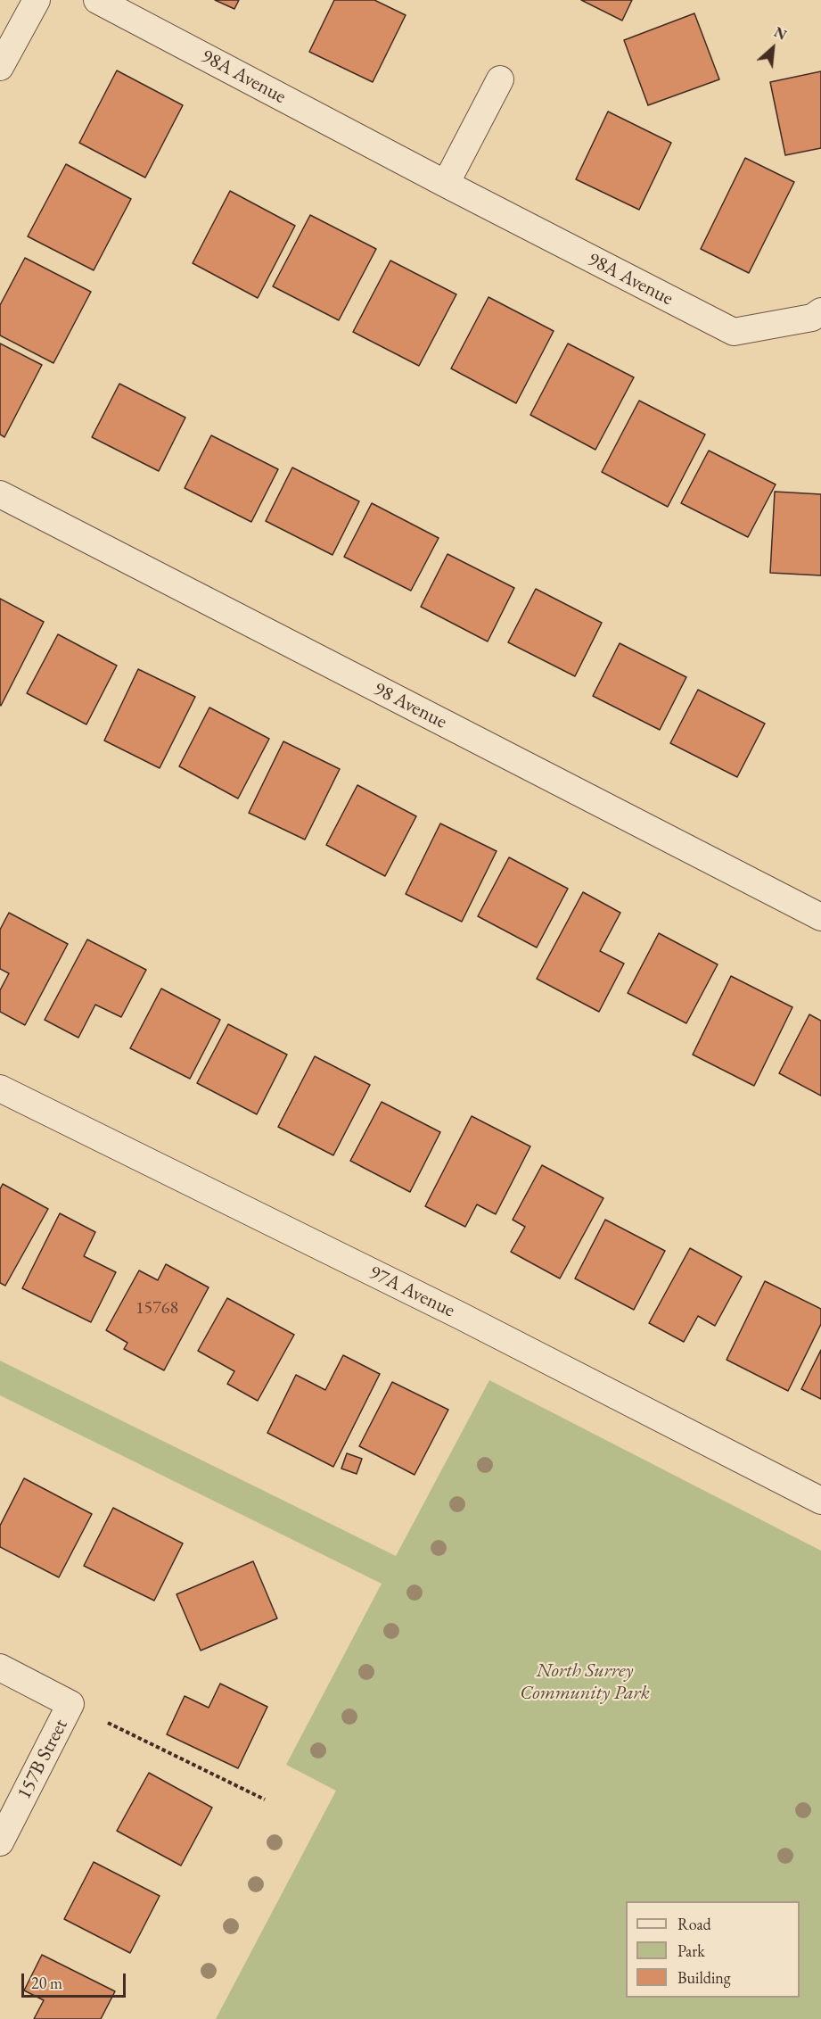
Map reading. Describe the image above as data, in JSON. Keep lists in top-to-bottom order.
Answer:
{
  "streets": {
    "street": [
      "98A Avenue",
      "98 Avenue",
      "97A Avenue",
      "157B Street"
    ]
  },
  "parks": ["North Surrey Community Park"],
  "house_numbers": ["15768"],
  "legend": ["Road", "Park", "Building"],
  "scale_bar": "20 m",
  "north": "top right"
}
